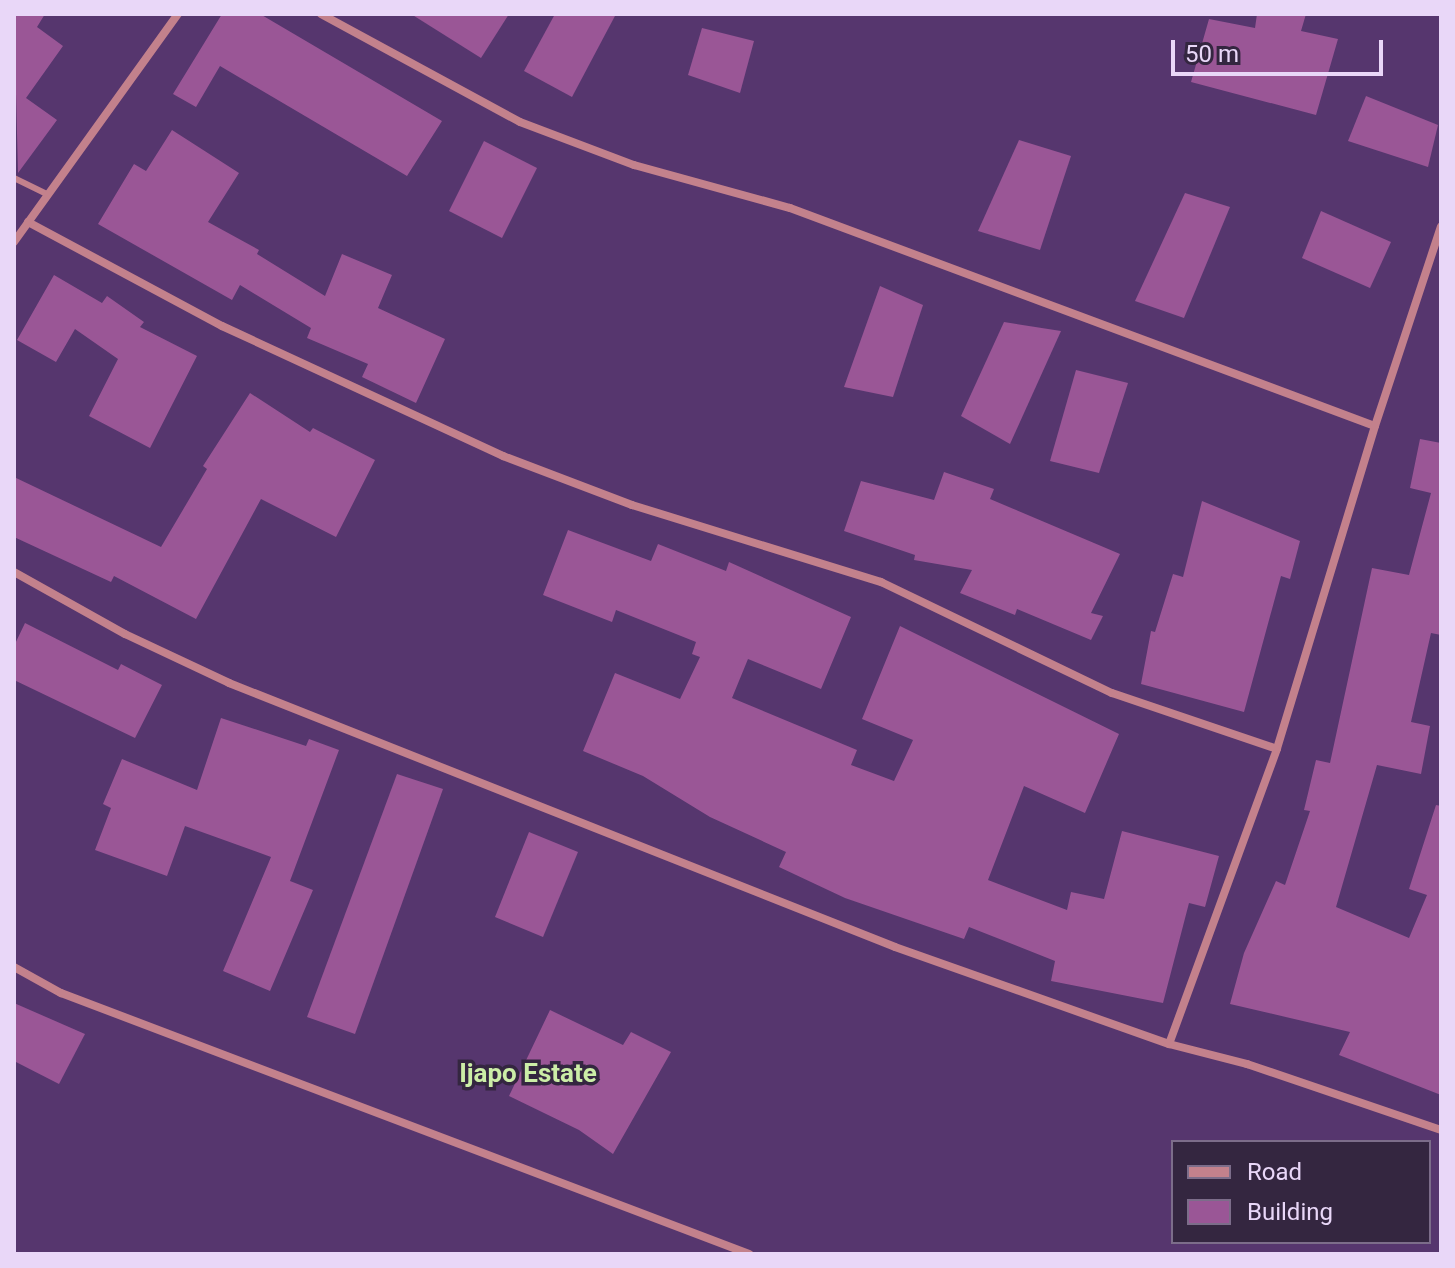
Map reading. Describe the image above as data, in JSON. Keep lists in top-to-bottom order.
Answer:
{
  "districts": ["Ijapo Estate"],
  "legend": ["Road", "Building"],
  "scale_bar": "50 m"
}
